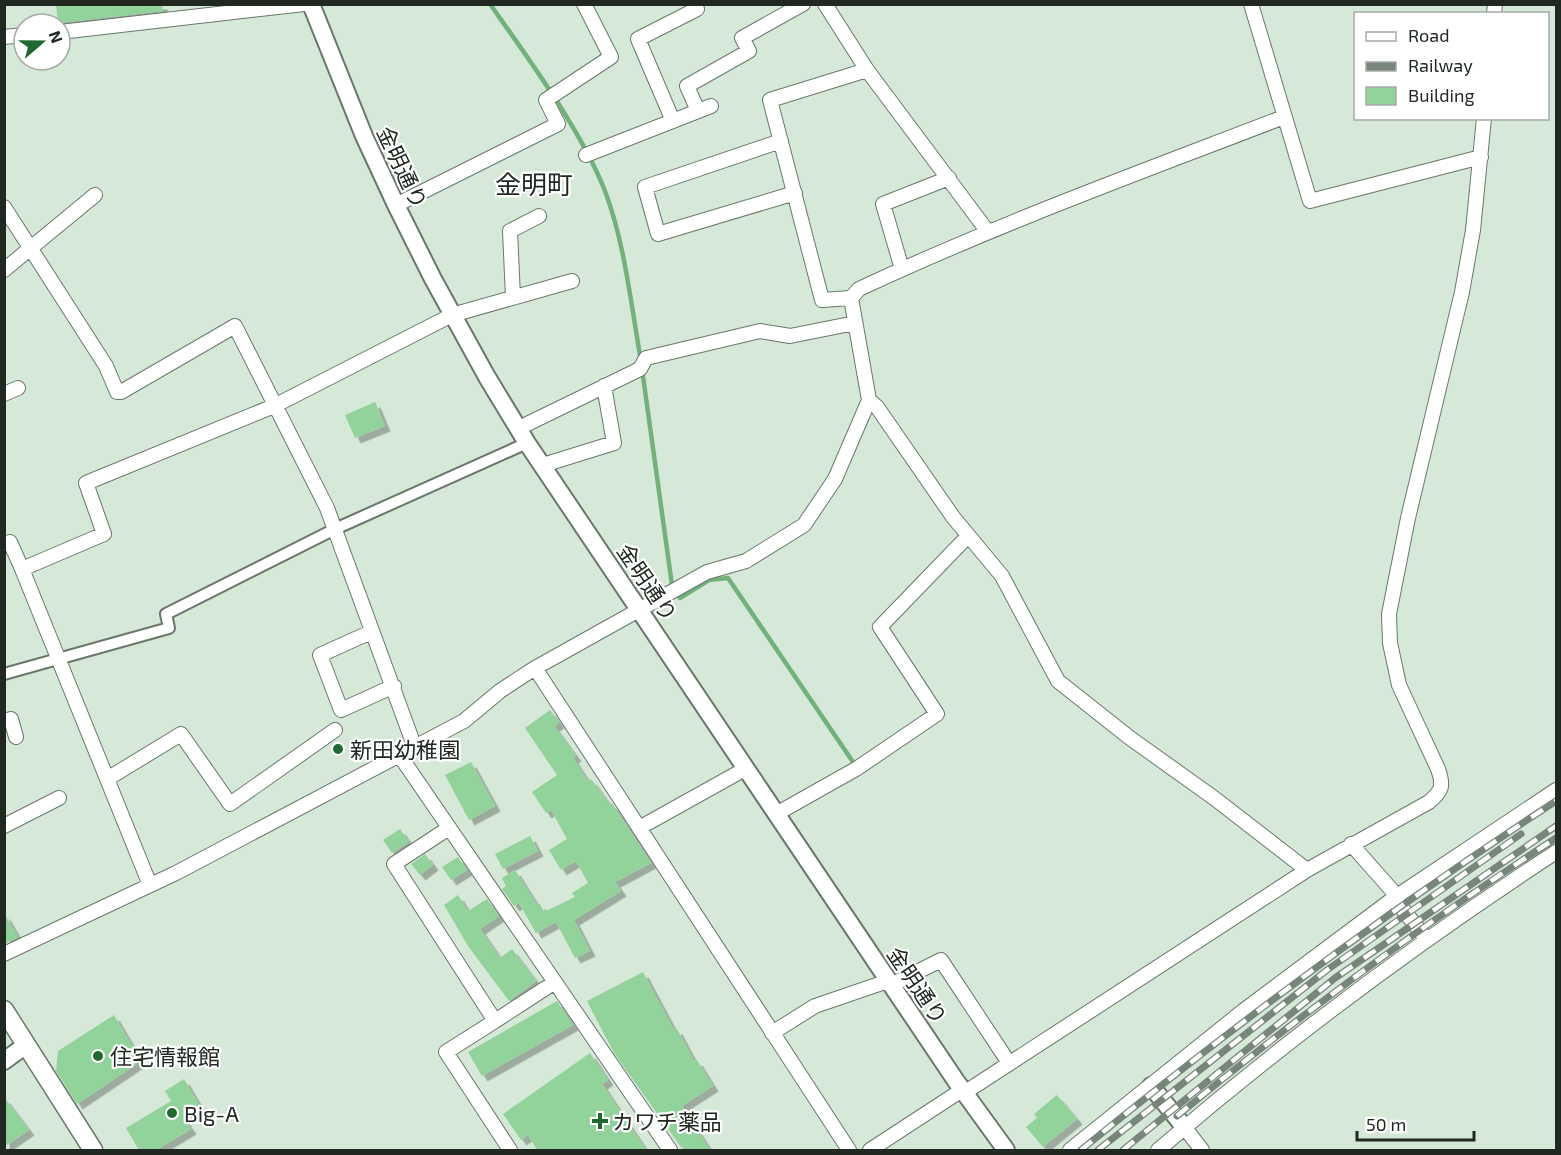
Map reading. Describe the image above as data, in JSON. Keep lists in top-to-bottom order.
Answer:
{
  "streets": {
    "street": ["金明通り"]
  },
  "districts": ["金明町"],
  "places": {
    "other": ["新田幼稚園", "住宅情報館", "Big-A"],
    "health": ["カワチ薬品"]
  },
  "legend": ["Road", "Railway", "Building"],
  "scale_bar": "50 m",
  "north": "right"
}
